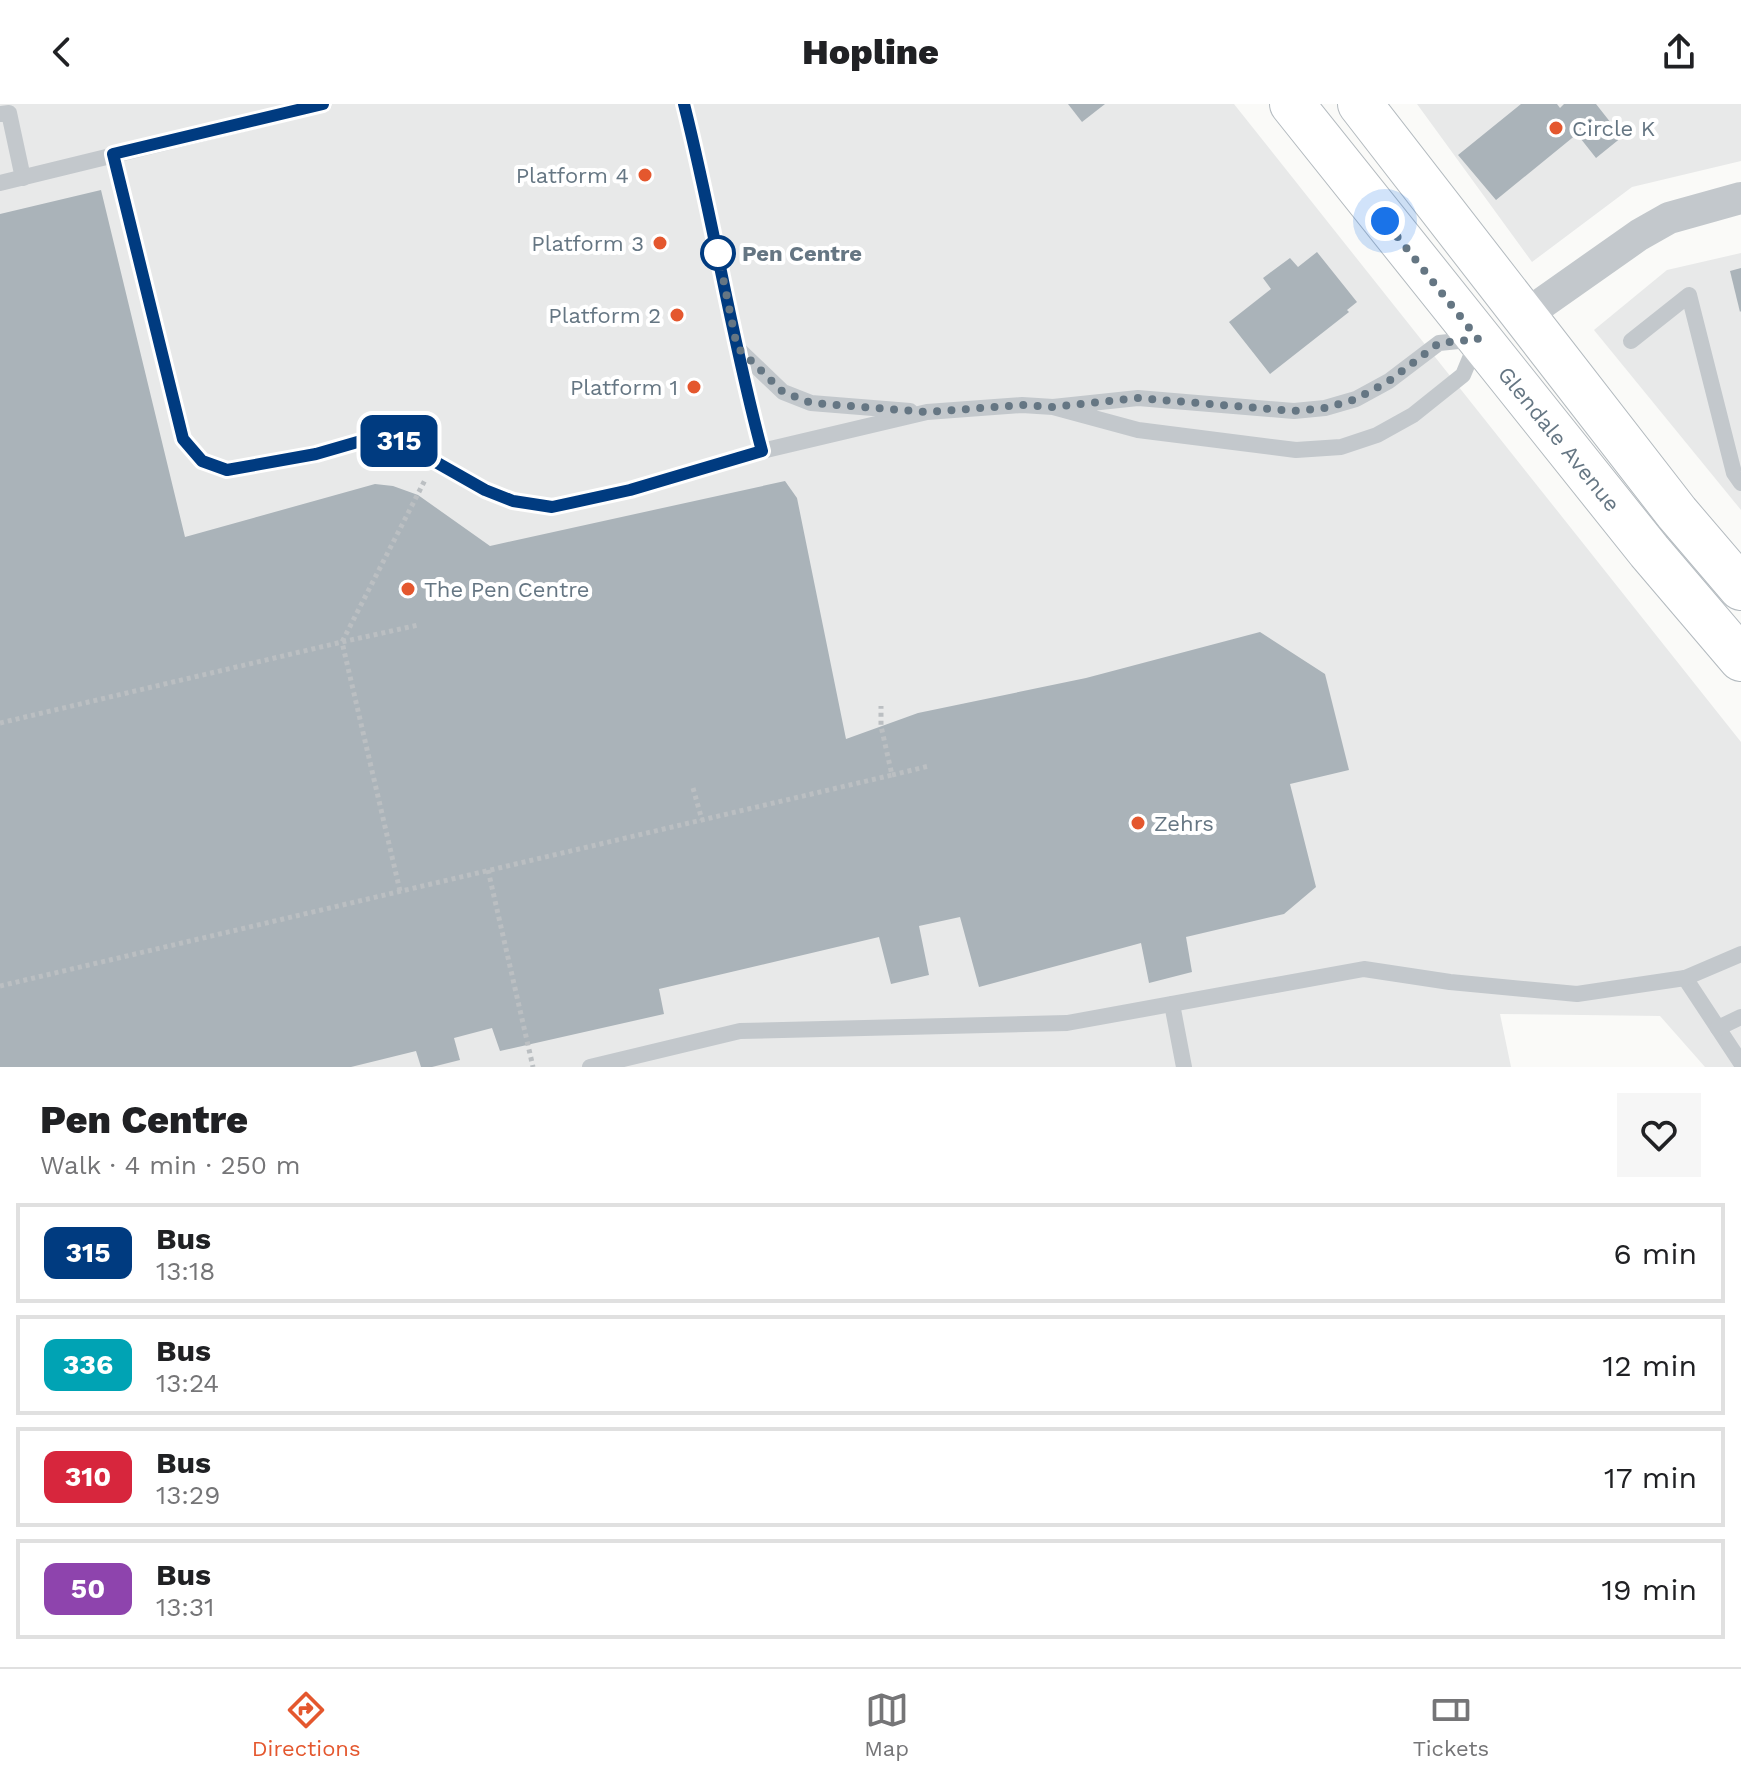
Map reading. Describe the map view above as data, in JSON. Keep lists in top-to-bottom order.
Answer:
{
  "streets": {
    "main road": ["Glendale Avenue"]
  },
  "places": [
    "Circle K",
    "Platform 4",
    "Platform 3",
    "Pen Centre",
    "Platform 2",
    "Platform 1",
    "The Pen Centre",
    "Zehrs"
  ],
  "lines": ["bus line 315"],
  "page": {
    "header": "Hopline",
    "on_map": "315",
    "heading": ["Pen Centre", "Walk · 4 min · 250 m"],
    "list": [
      {
        "mark": "315",
        "name": "Bus",
        "note": "13:18",
        "value": "6 min"
      },
      {
        "mark": "336",
        "name": "Bus",
        "note": "13:24",
        "value": "12 min"
      },
      {
        "mark": "310",
        "name": "Bus",
        "note": "13:29",
        "value": "17 min"
      },
      {
        "mark": "50",
        "name": "Bus",
        "note": "13:31",
        "value": "19 min"
      }
    ],
    "tabs": ["Directions", "Map", "Tickets"]
  }
}
